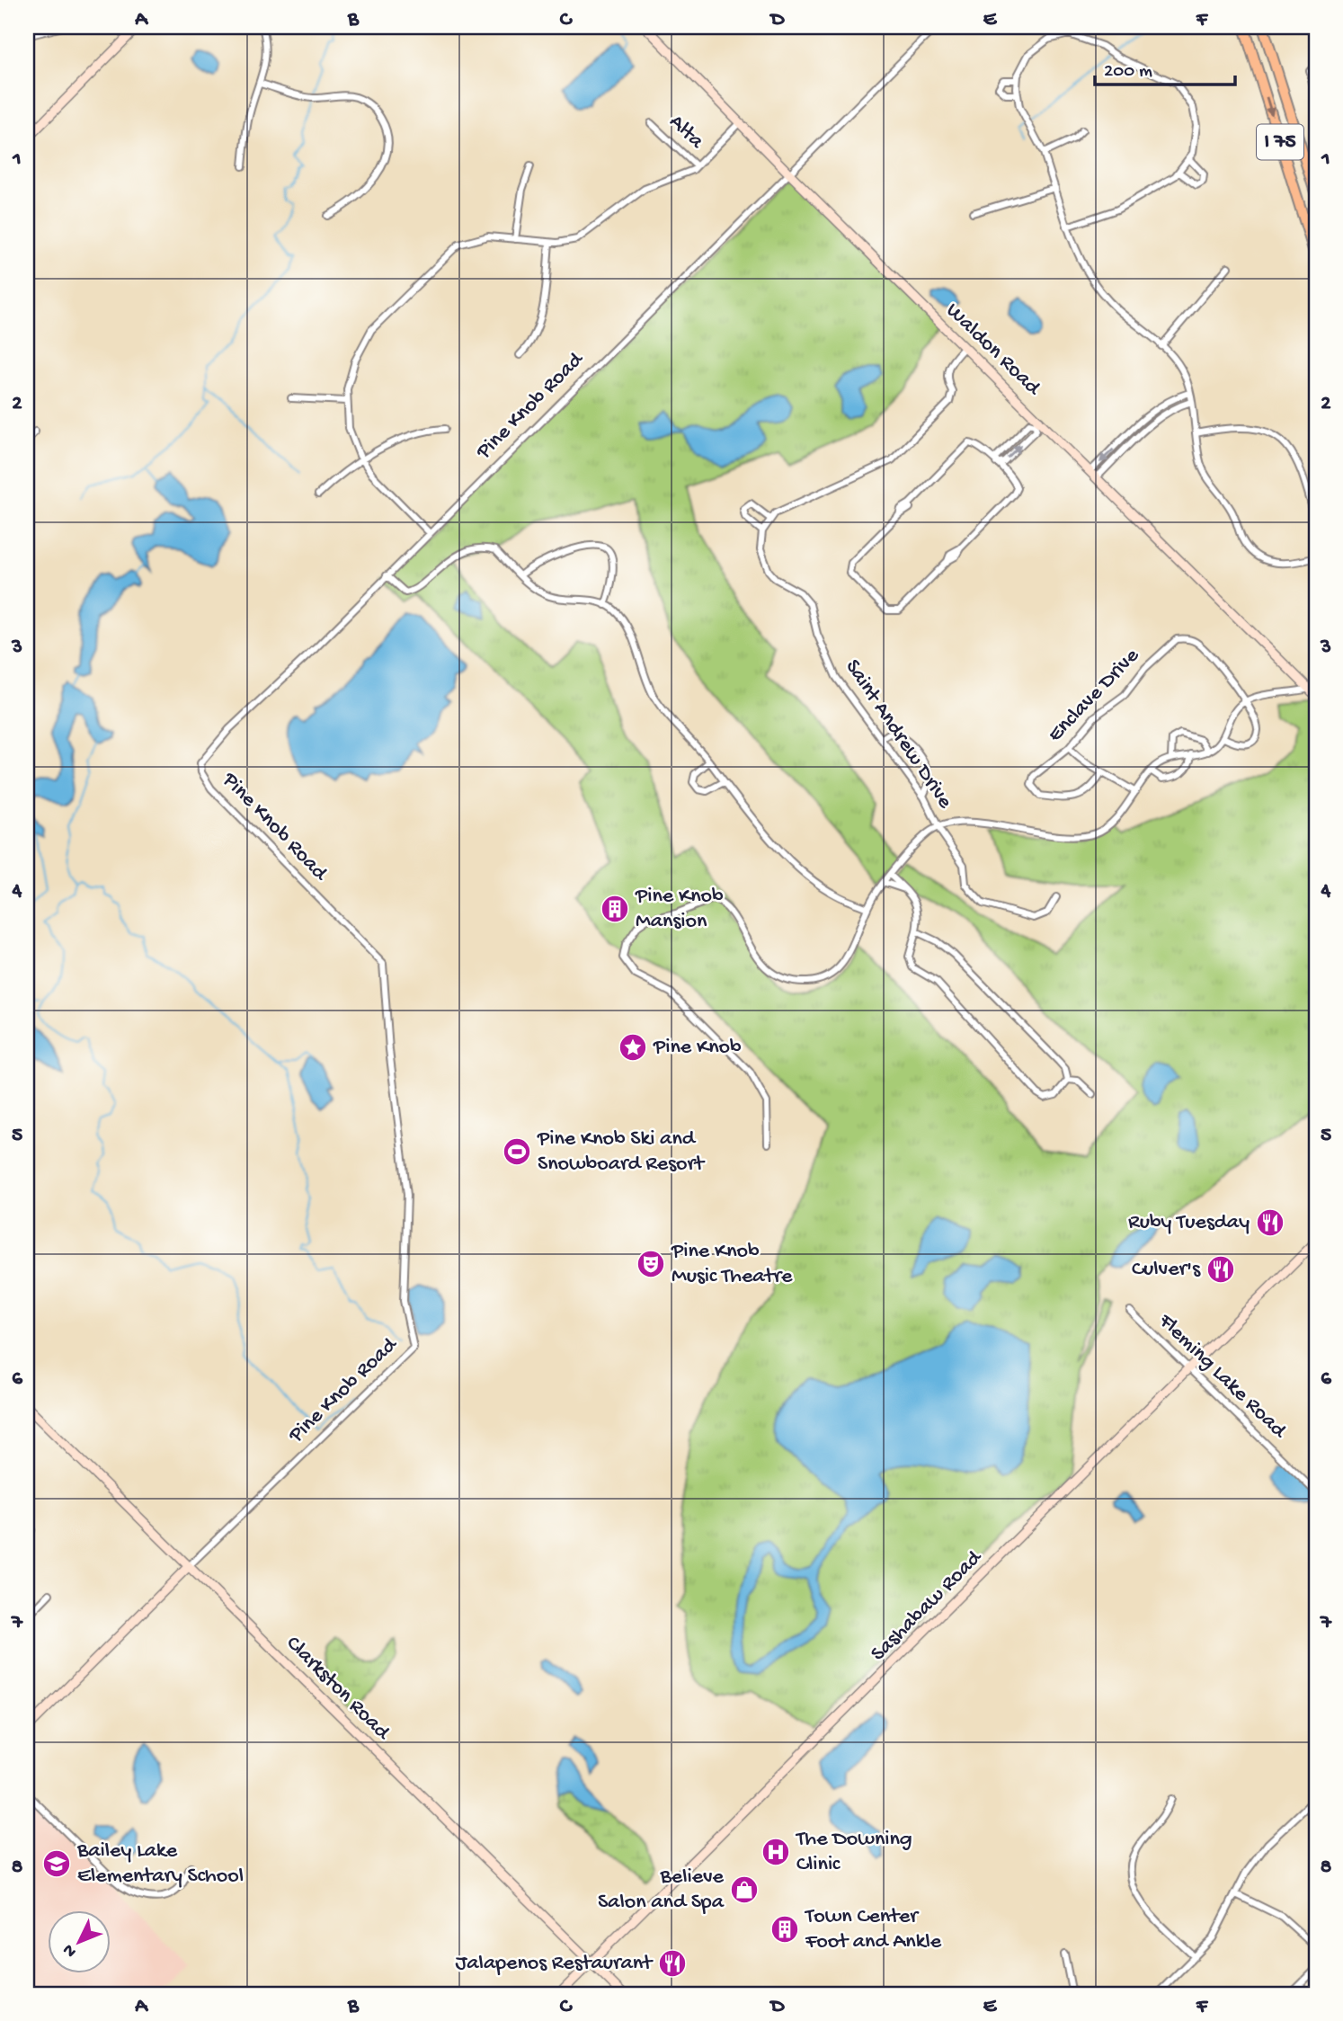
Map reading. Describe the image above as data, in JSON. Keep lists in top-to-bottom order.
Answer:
{
  "streets": {
    "highway": ["I 75"],
    "main road": [
      "Waldon Road",
      "Pine Knob Road",
      "Sashabaw Road",
      "Clarkston Road"
    ],
    "street": [
      "Alta",
      "Enclave Drive",
      "Saint Andrew Drive",
      "Fleming Lake Road"
    ]
  },
  "crossings": [
    ["Waldon Road", "Pine Knob Road"],
    ["Pine Knob Road", "Clarkston Road"],
    ["Fleming Lake Road", "Sashabaw Road"],
    ["Sashabaw Road", "Clarkston Road"]
  ],
  "places": {
    "building": ["Pine Knob Mansion", "Town Center Foot and Ankle"],
    "place": ["Pine Knob"],
    "sports": ["Pine Knob Ski and Snowboard Resort"],
    "restaurant": ["Ruby Tuesday", "Culver's", "Jalapenos Restaurant"],
    "theatre": ["Pine Knob Music Theatre"],
    "hospital": ["The Downing Clinic"],
    "school or university": ["Bailey Lake Elementary School"],
    "shop": ["Believe Salon and Spa"]
  },
  "scale_bar": "200 m",
  "north": "bottom left",
  "grid": {
    "columns": [
      "A",
      "B",
      "C",
      "D",
      "E",
      "F"
    ],
    "rows": [
      "1",
      "2",
      "3",
      "4",
      "5",
      "6",
      "7",
      "8"
    ]
  }
}
